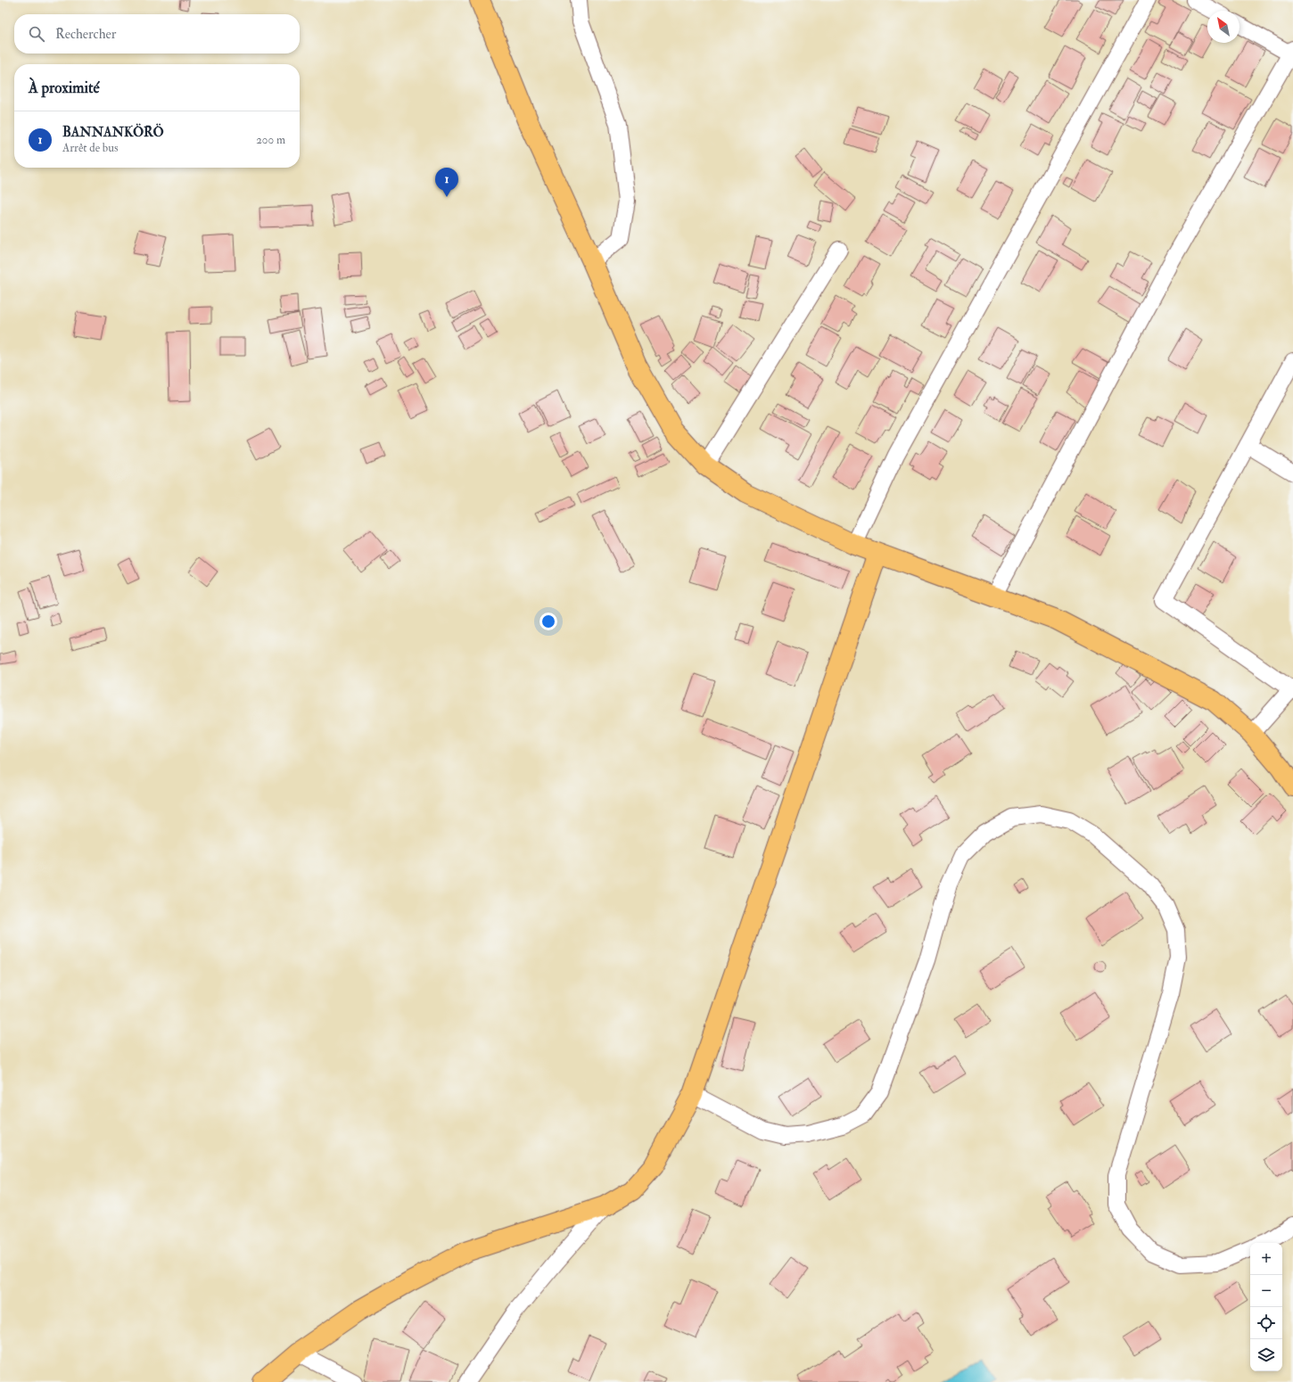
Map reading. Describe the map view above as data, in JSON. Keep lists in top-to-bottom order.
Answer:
{
  "north": "top left",
  "page": {
    "search": "Rechercher",
    "heading": "À proximité",
    "list": [
      {
        "mark": "1",
        "name": "BANNANKÖRÖ",
        "note": "Arrêt de bus",
        "value": "200 m"
      }
    ],
    "pins": "1",
    "map_buttons": ["+", "−"]
  }
}
